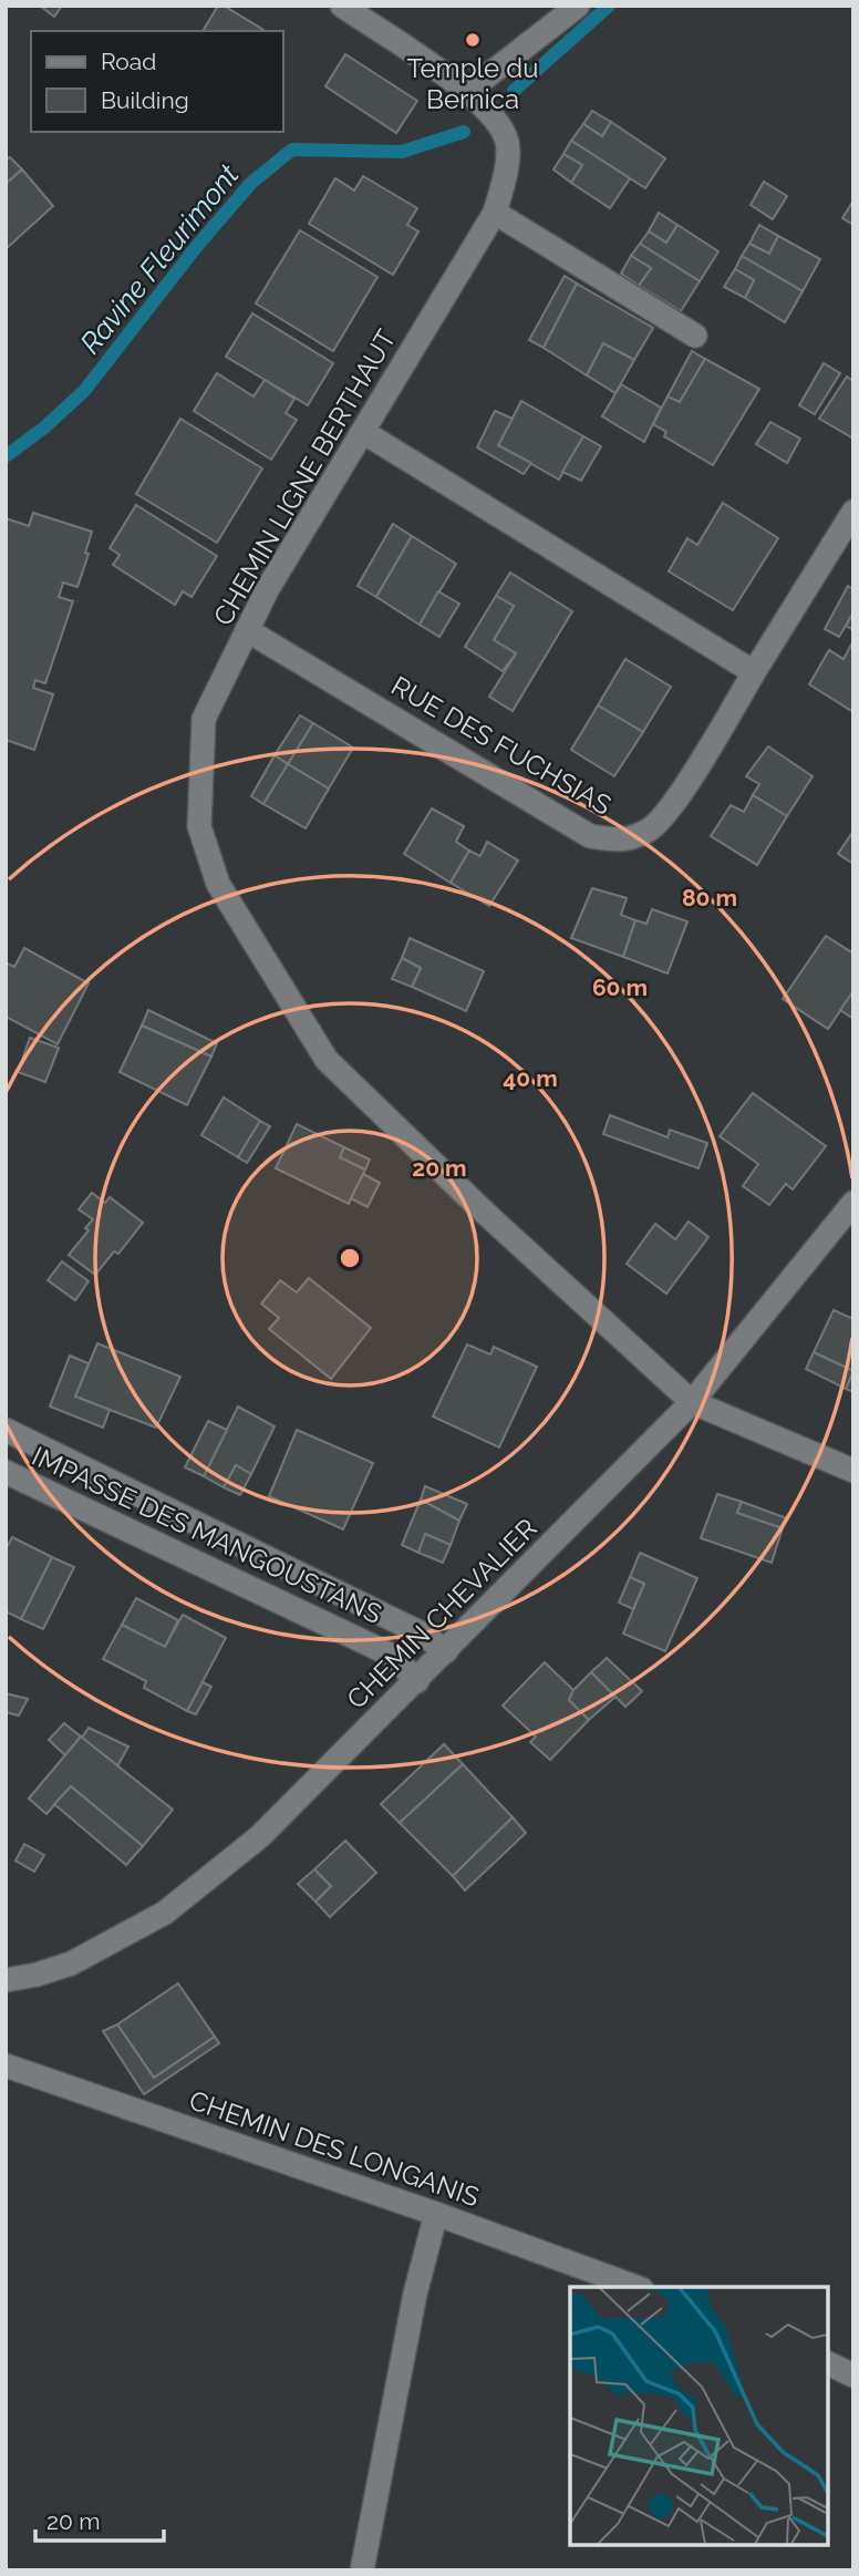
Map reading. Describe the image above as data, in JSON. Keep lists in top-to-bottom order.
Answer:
{
  "streets": {
    "street": [
      "CHEMIN LIGNE BERTHAUT",
      "RUE DES FUCHSIAS",
      "IMPASSE DES MANGOUSTANS",
      "CHEMIN CHEVALIER",
      "CHEMIN DES LONGANIS"
    ]
  },
  "crossings": [
    ["CHEMIN LIGNE BERTHAUT", "RUE DES FUCHSIAS"],
    ["CHEMIN LIGNE BERTHAUT", "CHEMIN CHEVALIER"],
    ["IMPASSE DES MANGOUSTANS", "CHEMIN CHEVALIER"]
  ],
  "water": ["Ravine Fleurimont"],
  "places": ["Temple du Bernica"],
  "legend": ["Road", "Building"],
  "scale_bar": "20 m",
  "rings": [
    "80 m",
    "60 m",
    "40 m",
    "20 m"
  ]
}
